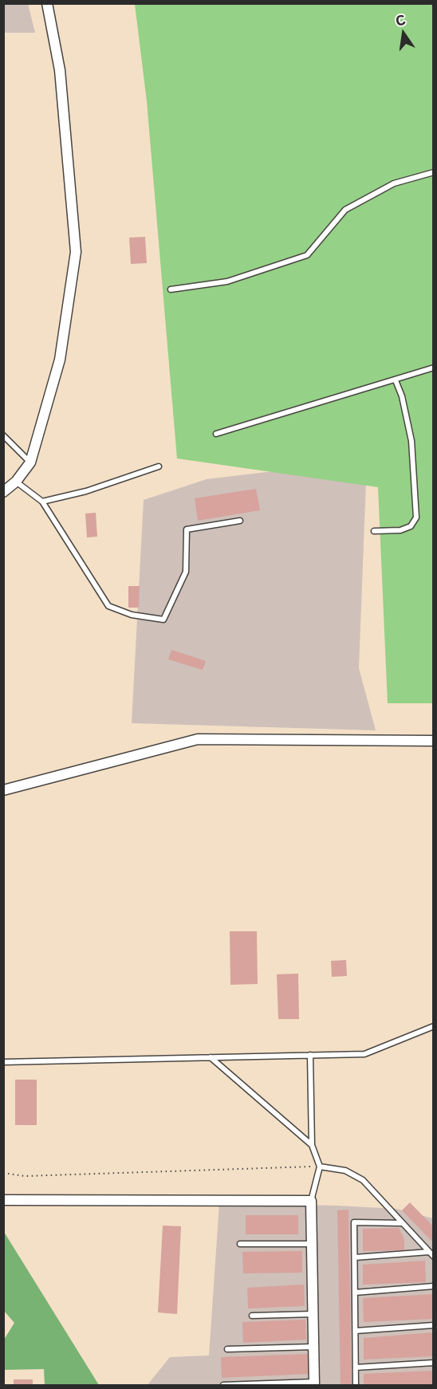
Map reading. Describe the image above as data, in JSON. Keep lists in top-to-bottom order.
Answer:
{
  "north": "top"
}
